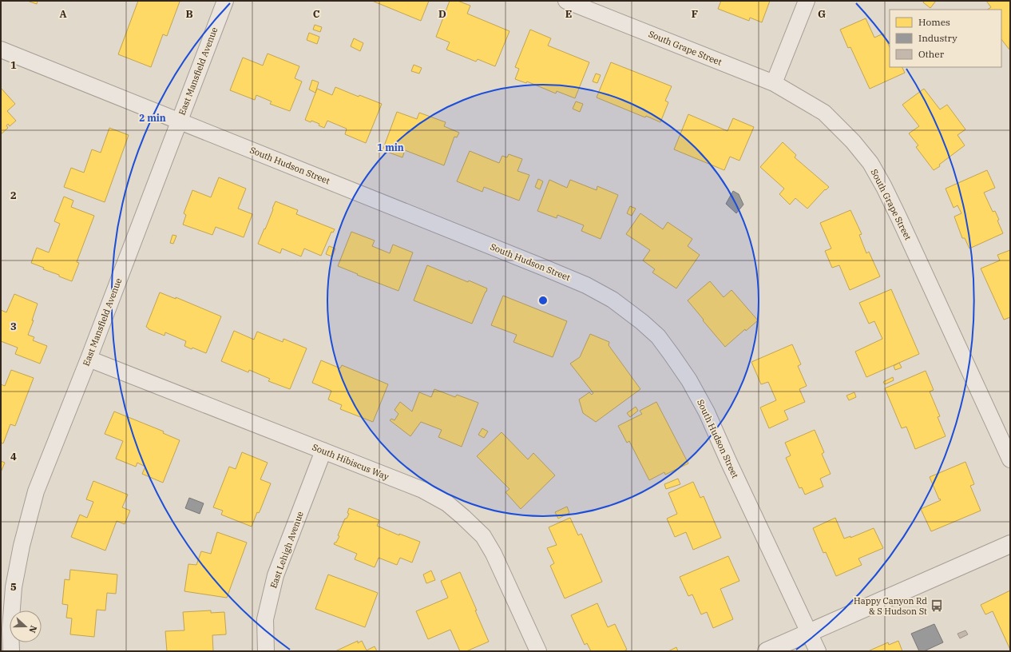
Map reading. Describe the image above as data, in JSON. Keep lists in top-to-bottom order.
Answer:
{
  "streets": {
    "street": [
      "South Grape Street",
      "East Mansfield Avenue",
      "South Hudson Street",
      "South Hibiscus Way",
      "East Lehigh Avenue"
    ]
  },
  "crossings": [
    ["East Mansfield Avenue", "South Hudson Street"],
    ["East Mansfield Avenue", "South Hibiscus Way"],
    ["South Hibiscus Way", "East Lehigh Avenue"]
  ],
  "places": {
    "bus stop": ["Happy Canyon Rd & S Hudson St"]
  },
  "legend": ["Homes", "Industry", "Other"],
  "north": "right",
  "grid": {
    "columns": [
      "A",
      "B",
      "C",
      "D",
      "E",
      "F",
      "G"
    ],
    "rows": [
      "1",
      "2",
      "3",
      "4",
      "5"
    ]
  },
  "rings": ["2 min", "1 min"]
}
